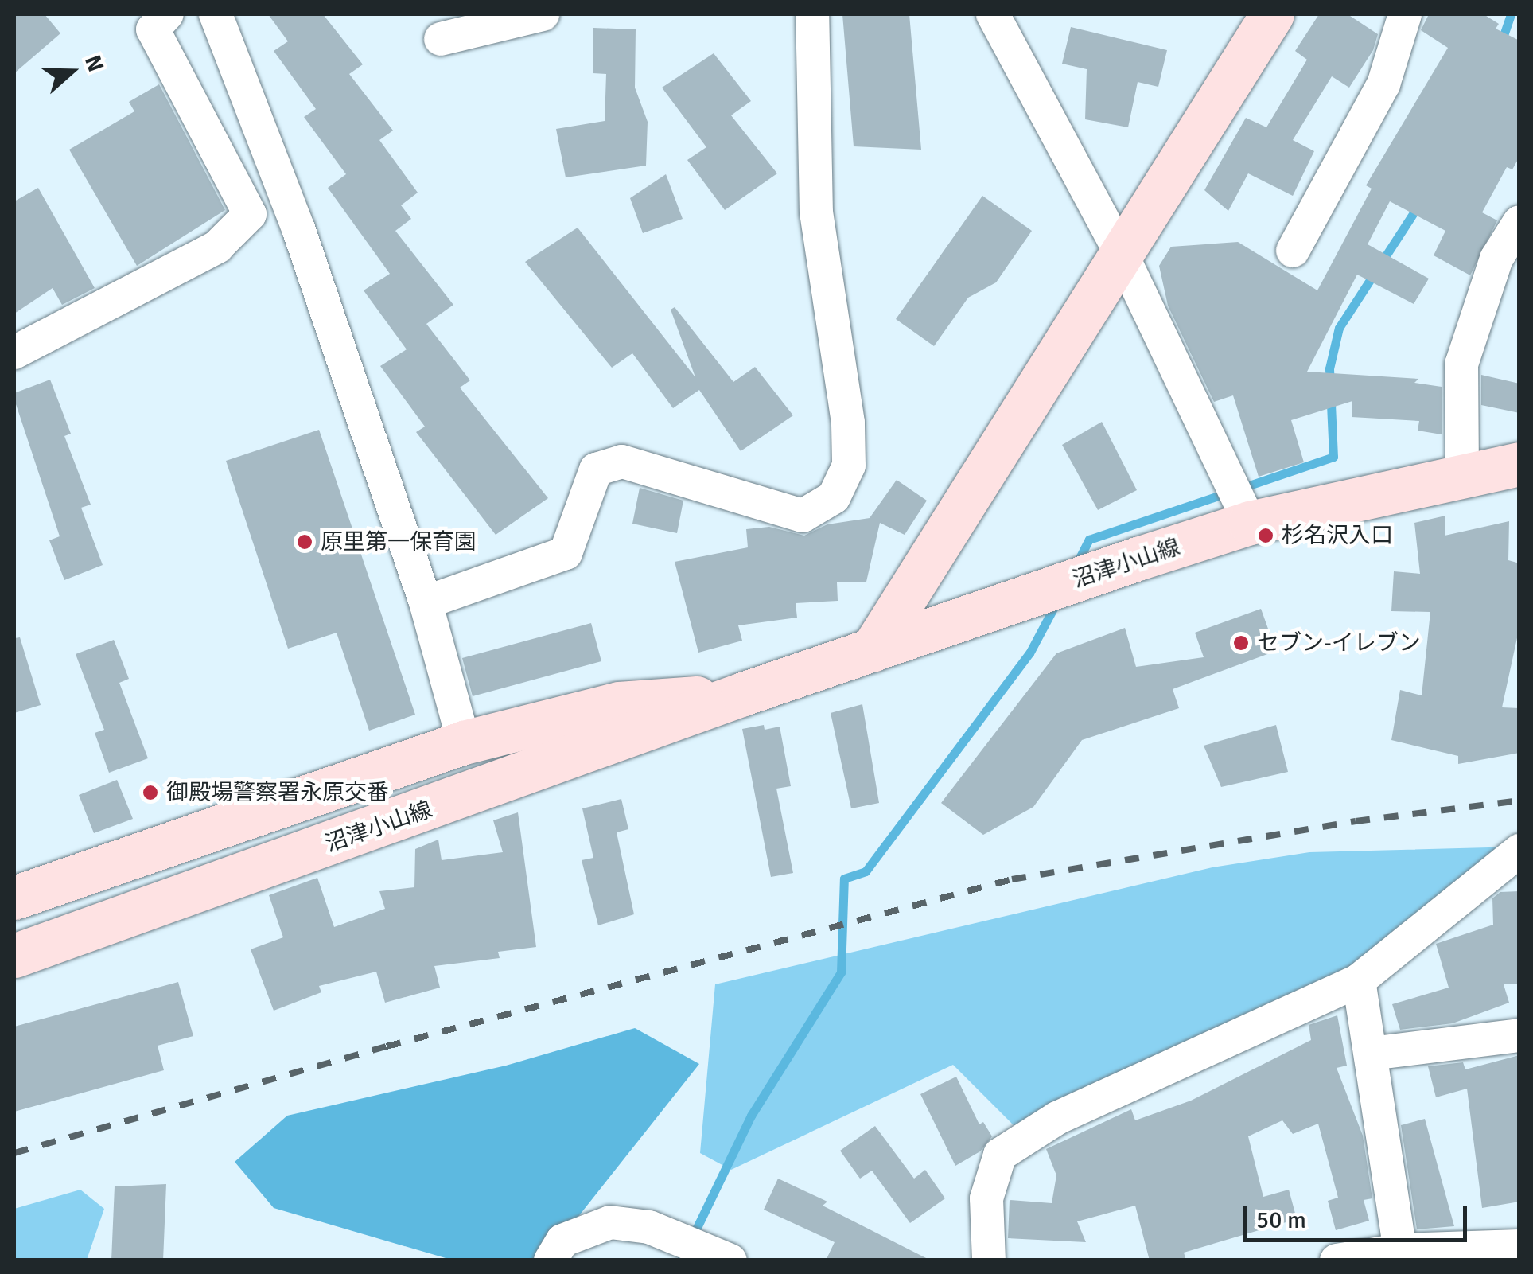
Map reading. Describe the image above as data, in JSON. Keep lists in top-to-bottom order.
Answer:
{
  "streets": {
    "main road": ["沼津小山線"]
  },
  "places": [
    "杉名沢入口",
    "原里第一保育園",
    "セブン-イレブン",
    "御殿場警察署永原交番"
  ],
  "scale_bar": "50 m",
  "north": "right"
}
